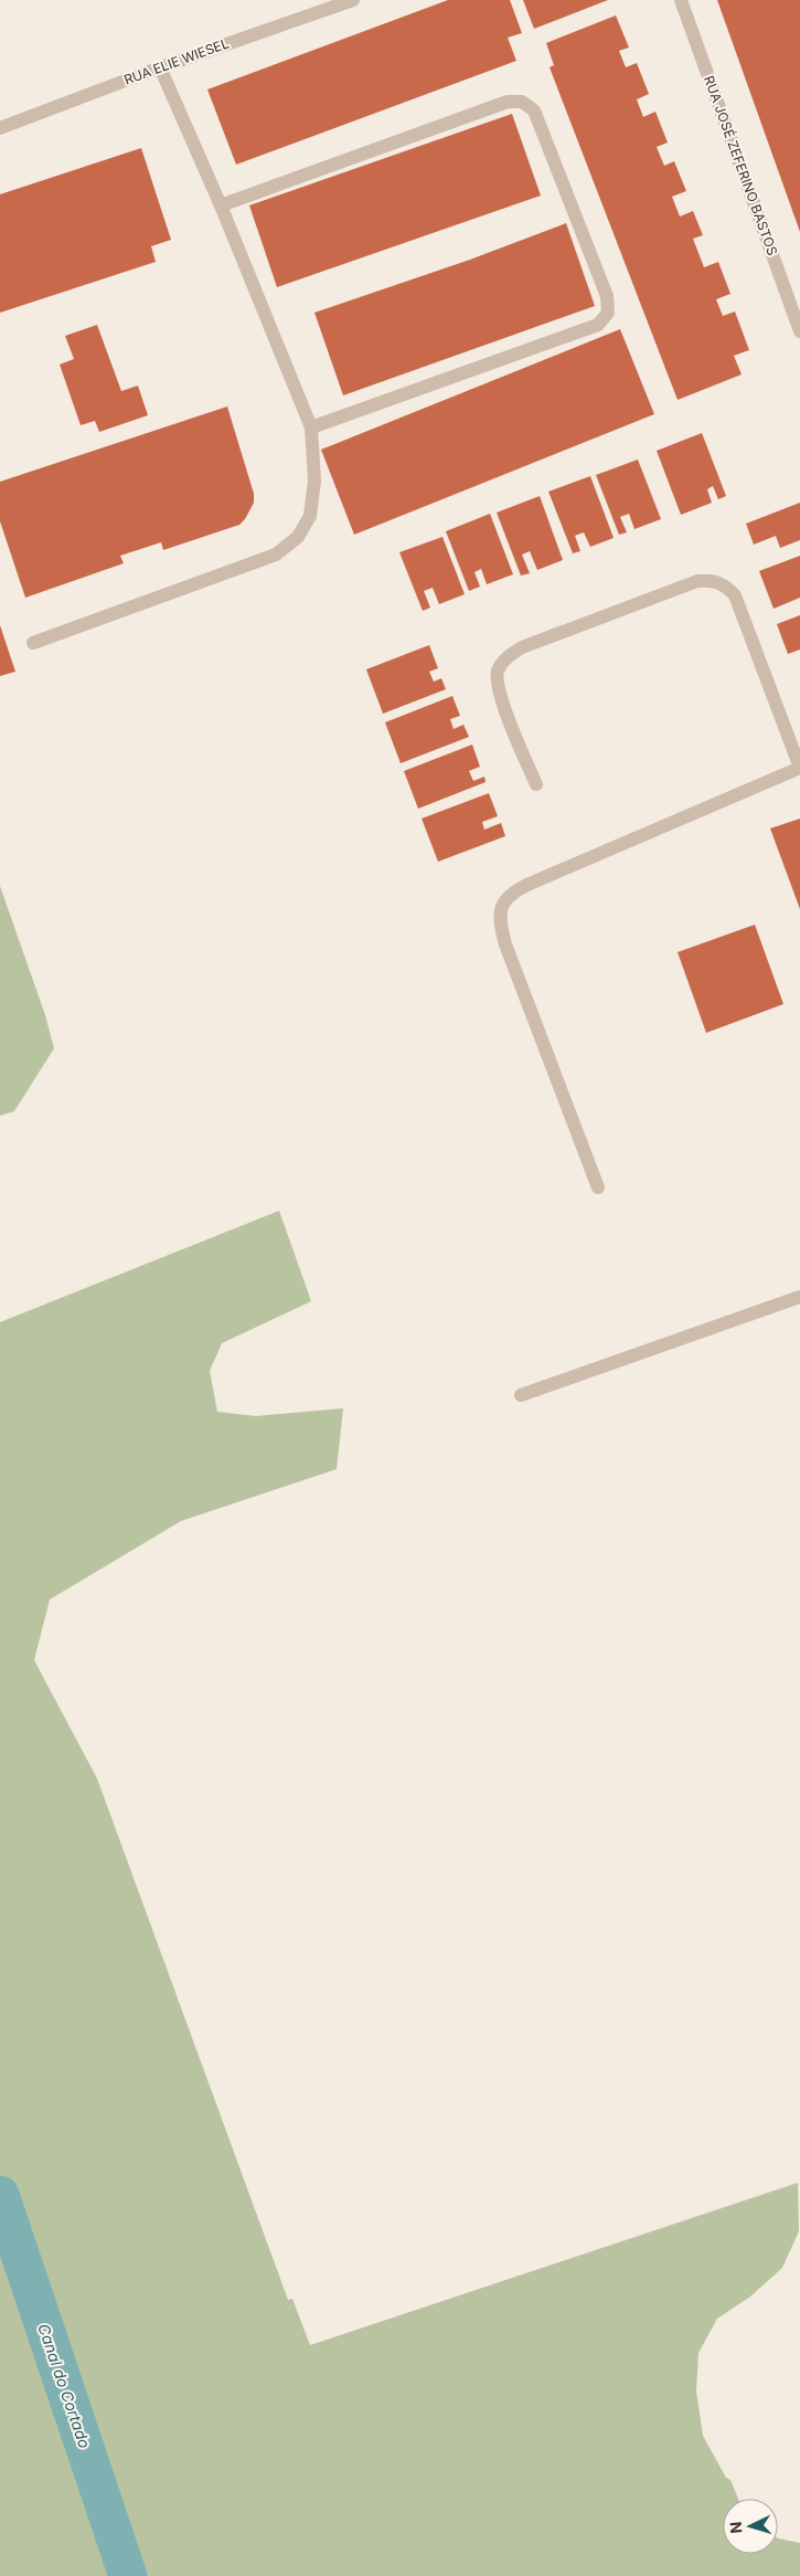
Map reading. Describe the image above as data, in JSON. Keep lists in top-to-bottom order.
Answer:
{
  "streets": {
    "street": ["RUA ELIE WIESEL", "RUA JOSÉ ZEFERINO BASTOS"]
  },
  "water": ["Canal do Cortado"],
  "north": "left"
}
